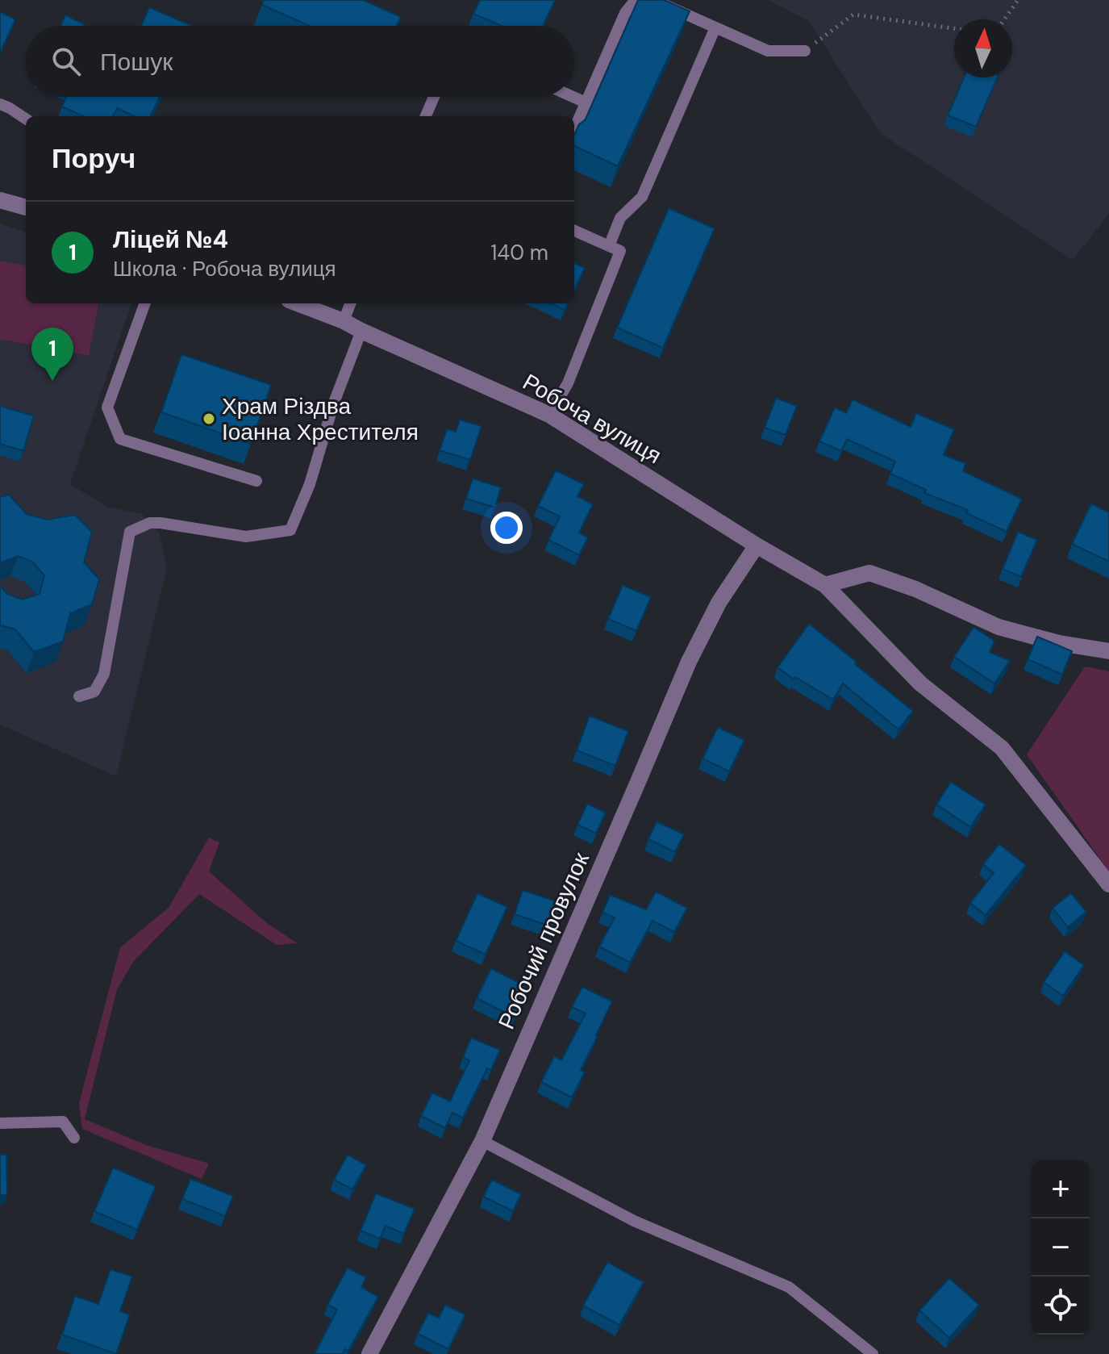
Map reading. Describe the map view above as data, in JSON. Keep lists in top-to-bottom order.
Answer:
{
  "streets": {
    "street": ["Робоча вулиця", "Робочий провулок"]
  },
  "crossings": [
    ["Робоча вулиця", "Робочий провулок"]
  ],
  "places": ["Храм Різдва Іоанна Хрестителя"],
  "north": "top",
  "page": {
    "search": "Пошук",
    "heading": "Поруч",
    "list": [
      {
        "mark": "1",
        "name": "Ліцей №4",
        "note": "Школа · Робоча вулиця",
        "value": "140 m"
      }
    ],
    "pins": "1",
    "map_buttons": ["+", "−"]
  }
}
